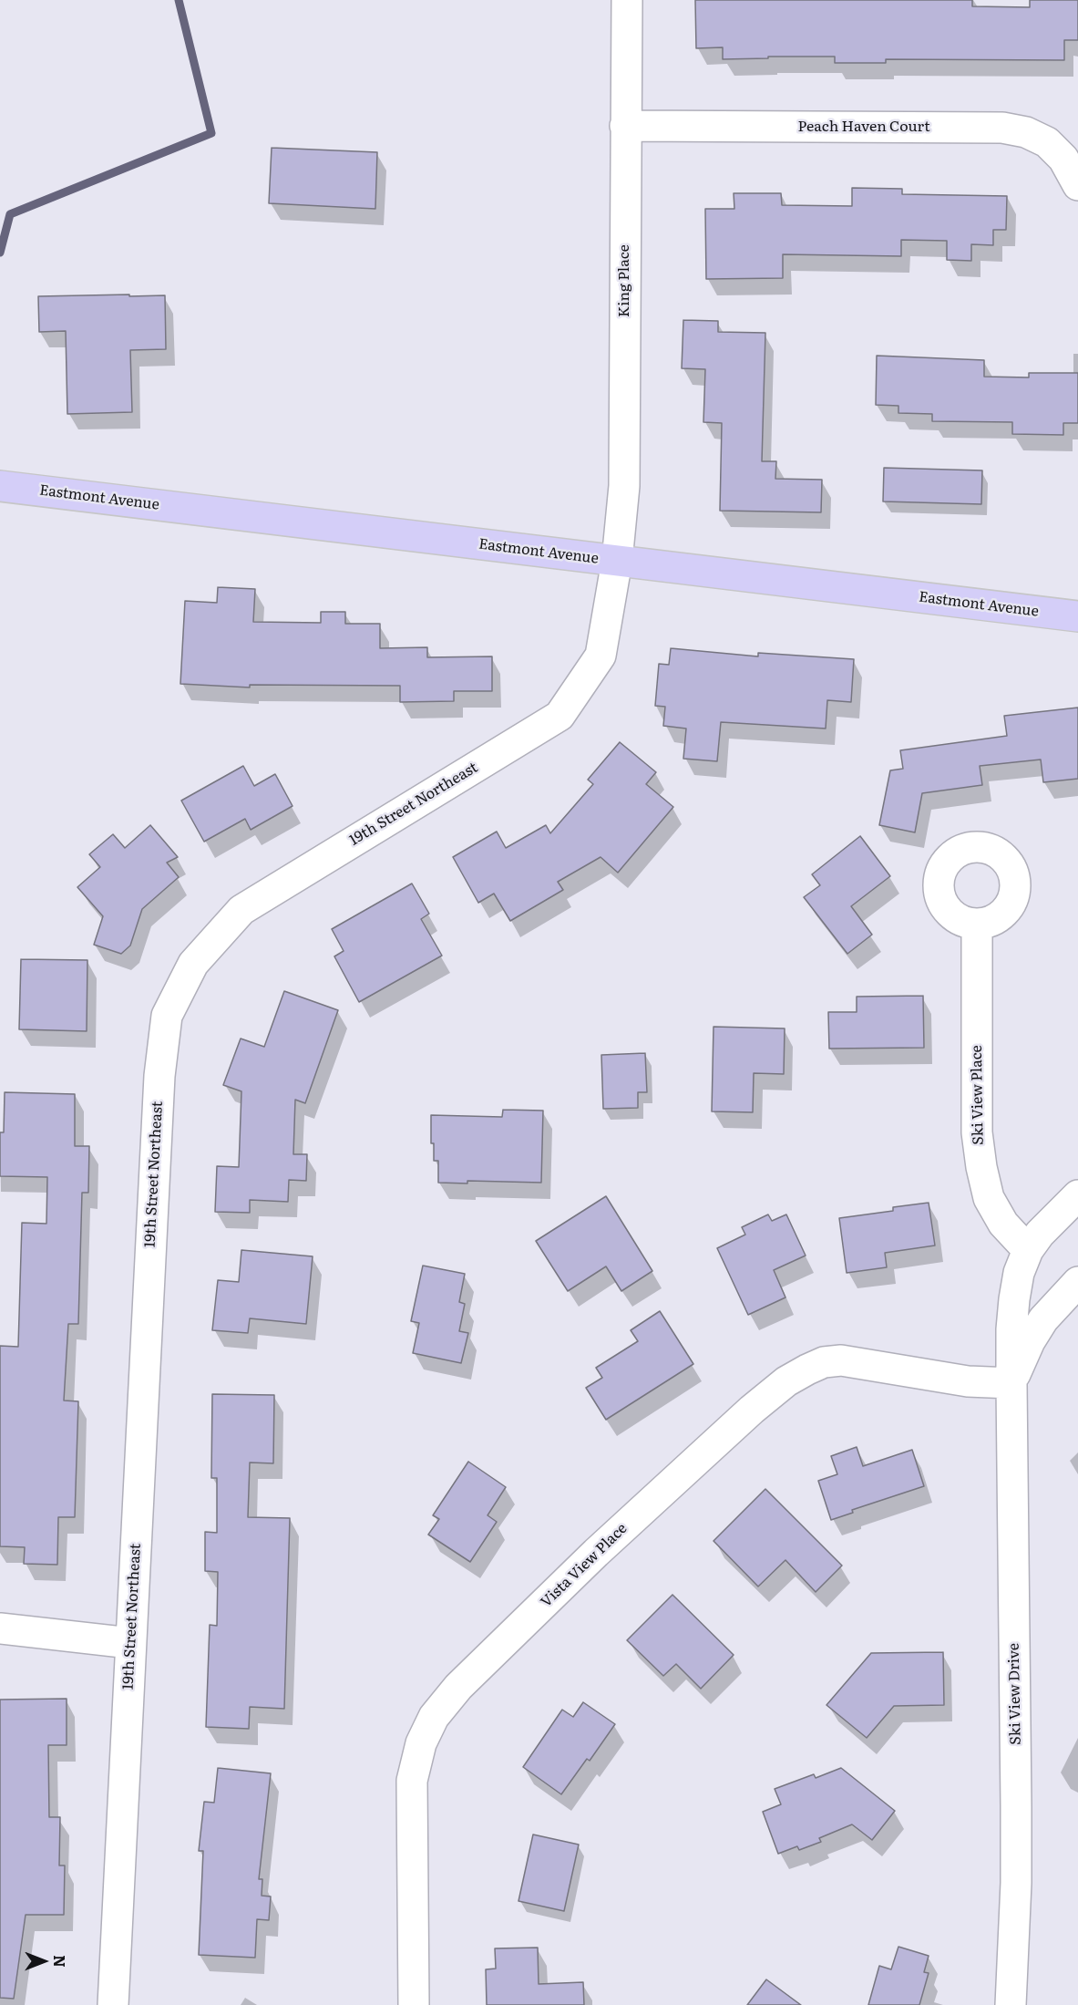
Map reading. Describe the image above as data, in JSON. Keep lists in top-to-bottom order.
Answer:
{
  "streets": {
    "main road": ["Eastmont Avenue"],
    "street": [
      "Peach Haven Court",
      "King Place",
      "19th Street Northeast",
      "Ski View Place",
      "Vista View Place",
      "Ski View Drive"
    ]
  },
  "crossings": [
    ["Peach Haven Court", "King Place"],
    ["King Place", "Eastmont Avenue"],
    ["King Place", "19th Street Northeast"],
    ["Eastmont Avenue", "19th Street Northeast"],
    ["Ski View Place", "Ski View Drive"],
    ["Vista View Place", "Ski View Drive"]
  ],
  "north": "right"
}
